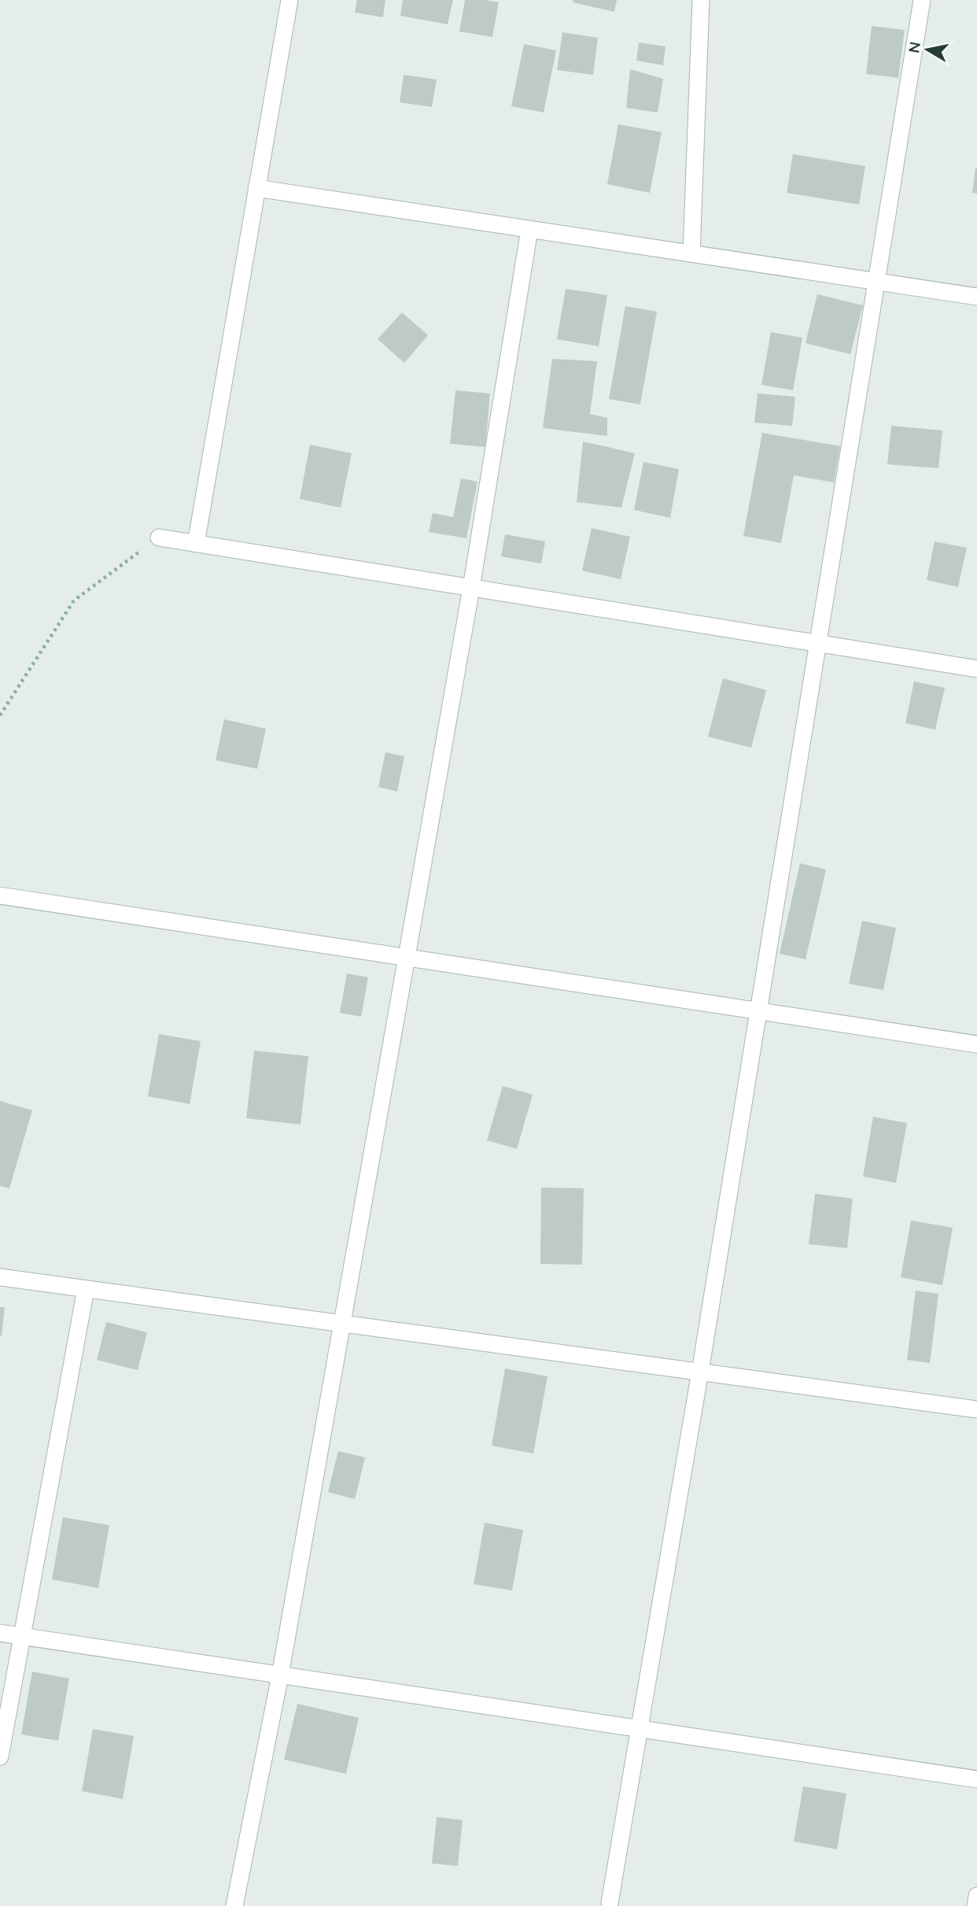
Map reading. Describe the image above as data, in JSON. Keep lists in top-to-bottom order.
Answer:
{
  "north": "left"
}
